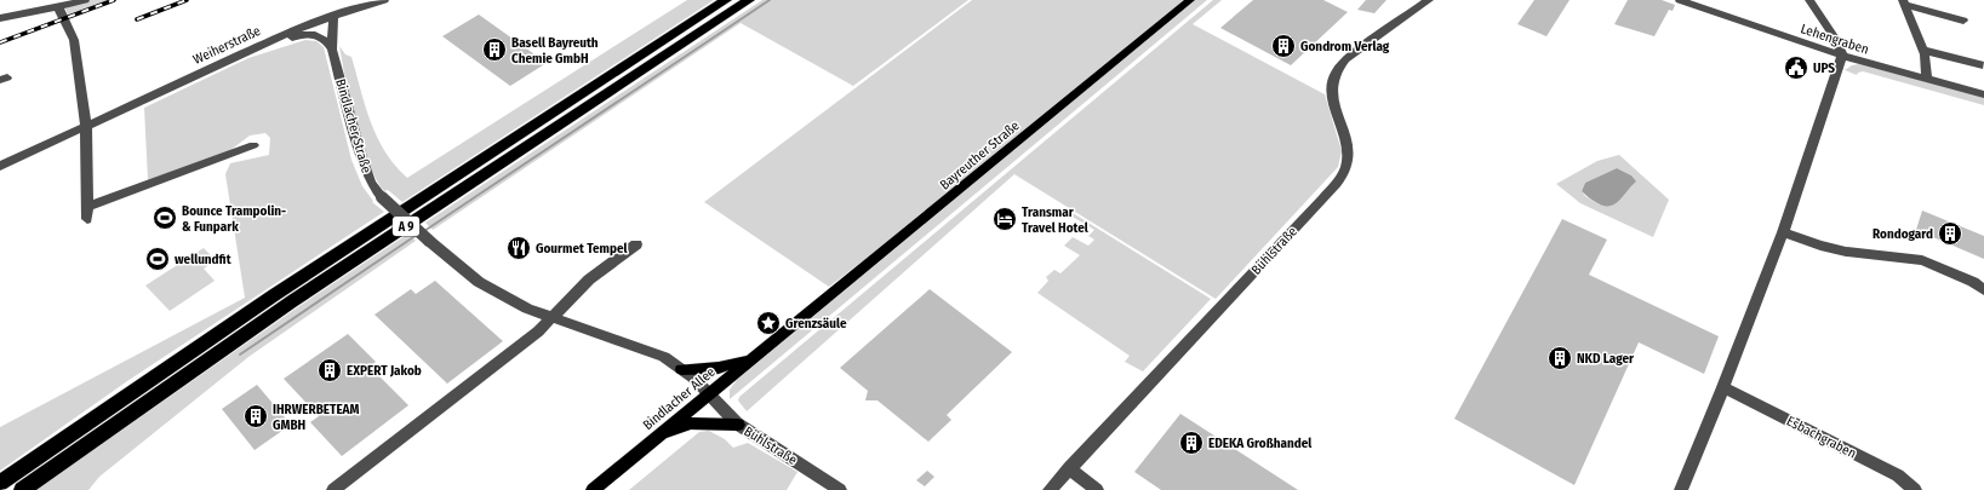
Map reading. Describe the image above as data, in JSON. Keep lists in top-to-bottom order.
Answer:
{
  "streets": {
    "highway": ["A 9"],
    "main road": ["Bayreuther Straße", "Bindlacher Allee"],
    "street": [
      "Lehengraben",
      "Weiherstraße",
      "Bindlacher Straße",
      "Bühlstraße",
      "Esbachgraben"
    ]
  },
  "crossings": [
    ["Weiherstraße", "Bindlacher Straße"],
    ["Bindlacher Straße", "Bühlstraße"],
    ["Bindlacher Straße", "Bindlacher Allee"],
    ["Bayreuther Straße", "Bindlacher Allee"],
    ["Bühlstraße", "Bindlacher Allee"]
  ],
  "places": {
    "building": [
      "Gondrom Verlag",
      "Basell Bayreuth Chemie GmbH",
      "Rondogard",
      "NKD Lager",
      "EXPERT Jakob",
      "IHRWERBETEAM GMBH",
      "EDEKA Großhandel"
    ],
    "public building": ["UPS"],
    "sports": ["Bounce Trampolin- & Funpark", "wellundfit"],
    "hotel": ["Transmar Travel Hotel"],
    "restaurant": ["Gourmet Tempel"],
    "place": ["Grenzsäule"]
  }
}
